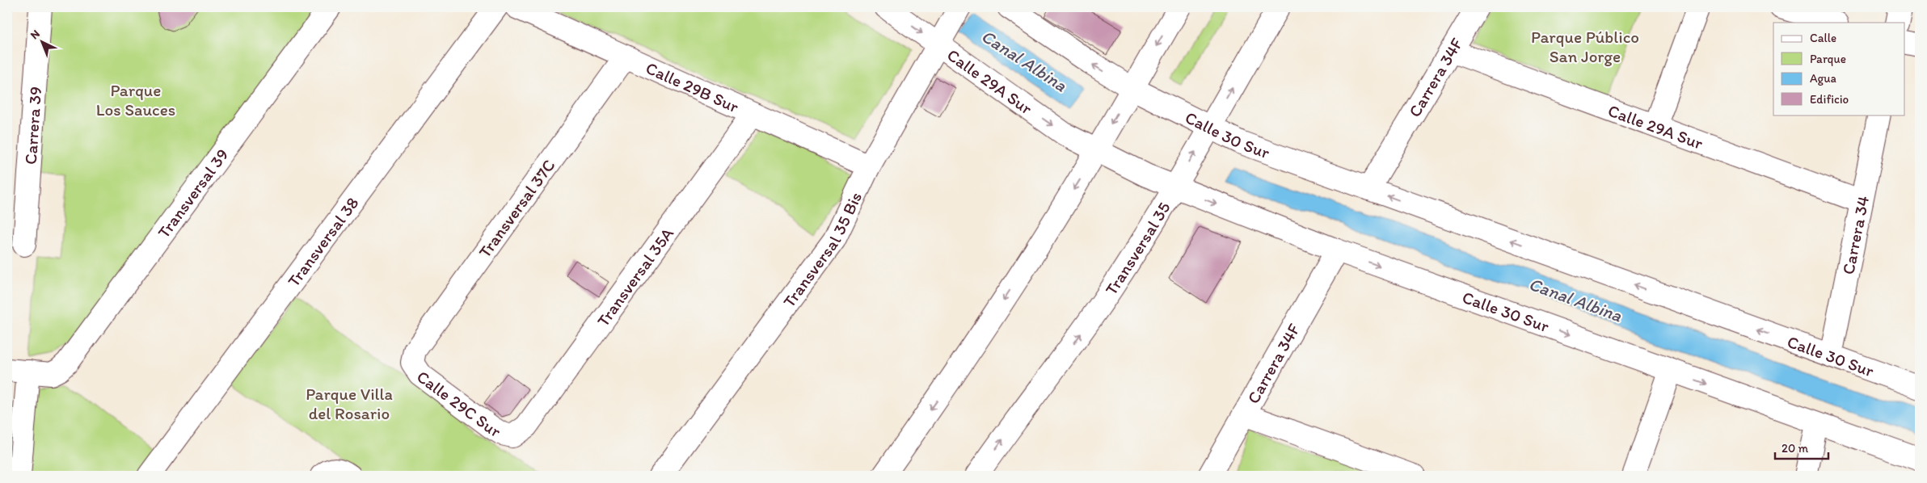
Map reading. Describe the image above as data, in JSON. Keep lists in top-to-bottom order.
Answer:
{
  "streets": {
    "main road": [
      "Carrera 34F",
      "Calle 29A Sur",
      "Calle 29B Sur",
      "Carrera 39",
      "Calle 30 Sur",
      "Transversal 39",
      "Transversal 37C",
      "Carrera 34",
      "Transversal 38",
      "Transversal 35",
      "Transversal 35 Bis",
      "Transversal 35A",
      "Calle 29C Sur"
    ]
  },
  "crossings": [
    ["Carrera 34F", "Calle 29A Sur"],
    ["Carrera 34F", "Calle 30 Sur"],
    ["Calle 29A Sur", "Calle 30 Sur"],
    ["Calle 29A Sur", "Carrera 34"],
    ["Calle 29A Sur", "Transversal 35 Bis"],
    ["Calle 29B Sur", "Transversal 37C"],
    ["Calle 29B Sur", "Transversal 35 Bis"],
    ["Calle 29B Sur", "Transversal 35A"],
    ["Calle 30 Sur", "Carrera 34"],
    ["Calle 30 Sur", "Transversal 35"],
    ["Transversal 37C", "Calle 29C Sur"],
    ["Transversal 35A", "Calle 29C Sur"]
  ],
  "water": ["Canal Albina"],
  "parks": ["Parque Público San Jorge", "Parque Los Sauces", "Parque Villa del Rosario"],
  "legend": [
    "Calle",
    "Parque",
    "Agua",
    "Edificio"
  ],
  "scale_bar": "20 m",
  "north": "top left"
}
